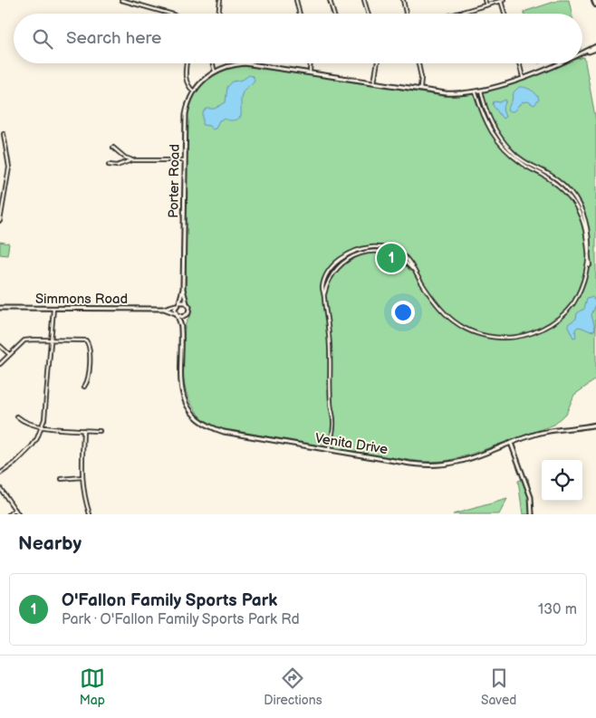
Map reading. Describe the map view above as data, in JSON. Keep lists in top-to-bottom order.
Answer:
{
  "streets": {
    "street": ["Porter Road", "Simmons Road", "Venita Drive"]
  },
  "crossings": [
    ["Porter Road", "Simmons Road"],
    ["Porter Road", "Venita Drive"],
    ["Simmons Road", "Venita Drive"]
  ],
  "page": {
    "search": "Search here",
    "pins": "1",
    "heading": "Nearby",
    "list": [
      {
        "mark": "1",
        "name": "O'Fallon Family Sports Park",
        "note": "Park · O'Fallon Family Sports Park Rd",
        "value": "130 m"
      }
    ],
    "nav": ["Map", "Directions", "Saved"]
  }
}
